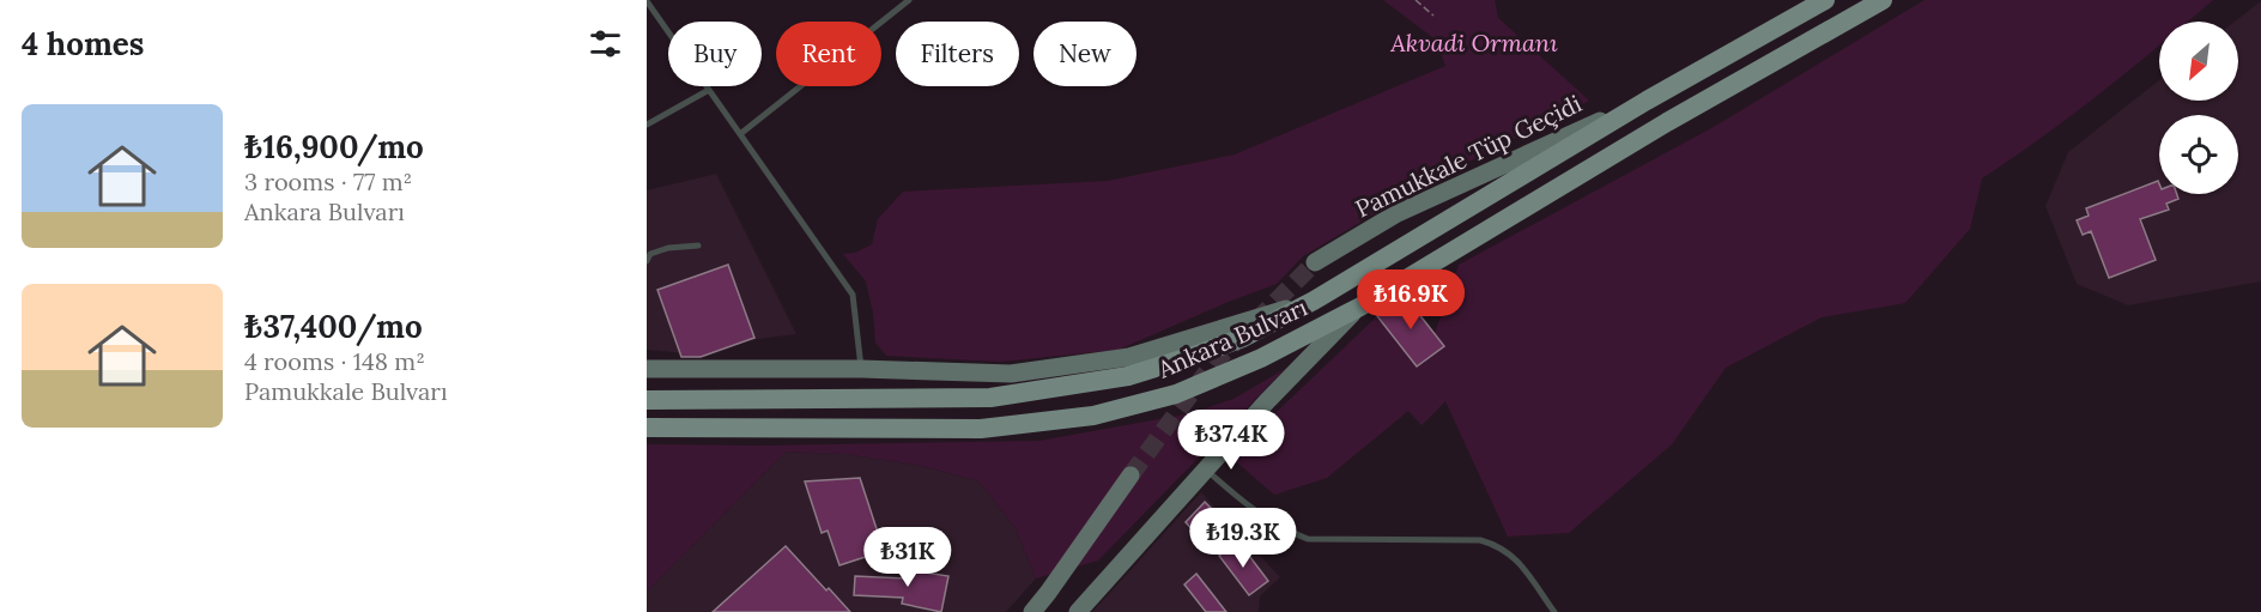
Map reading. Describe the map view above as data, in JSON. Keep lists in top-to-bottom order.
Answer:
{
  "streets": {
    "main road": ["Pamukkale Tüp Geçidi", "Ankara Bulvarı"]
  },
  "crossings": [
    ["Pamukkale Tüp Geçidi", "Ankara Bulvarı"]
  ],
  "parks": ["Akvadi Ormanı"],
  "north": "bottom left",
  "page": {
    "heading": "4 homes",
    "chip": [
      "Buy",
      "Rent",
      "Filters",
      "New"
    ],
    "list": [
      {
        "name": "₺16,900/mo",
        "note": "3 rooms · 77 m² · Ankara Bulvarı"
      },
      {
        "name": "₺37,400/mo",
        "note": "4 rooms · 148 m² · Pamukkale Bulvarı"
      }
    ],
    "price": [
      "₺16.9K",
      "₺37.4K",
      "₺19.3K",
      "₺31K"
    ]
  }
}
